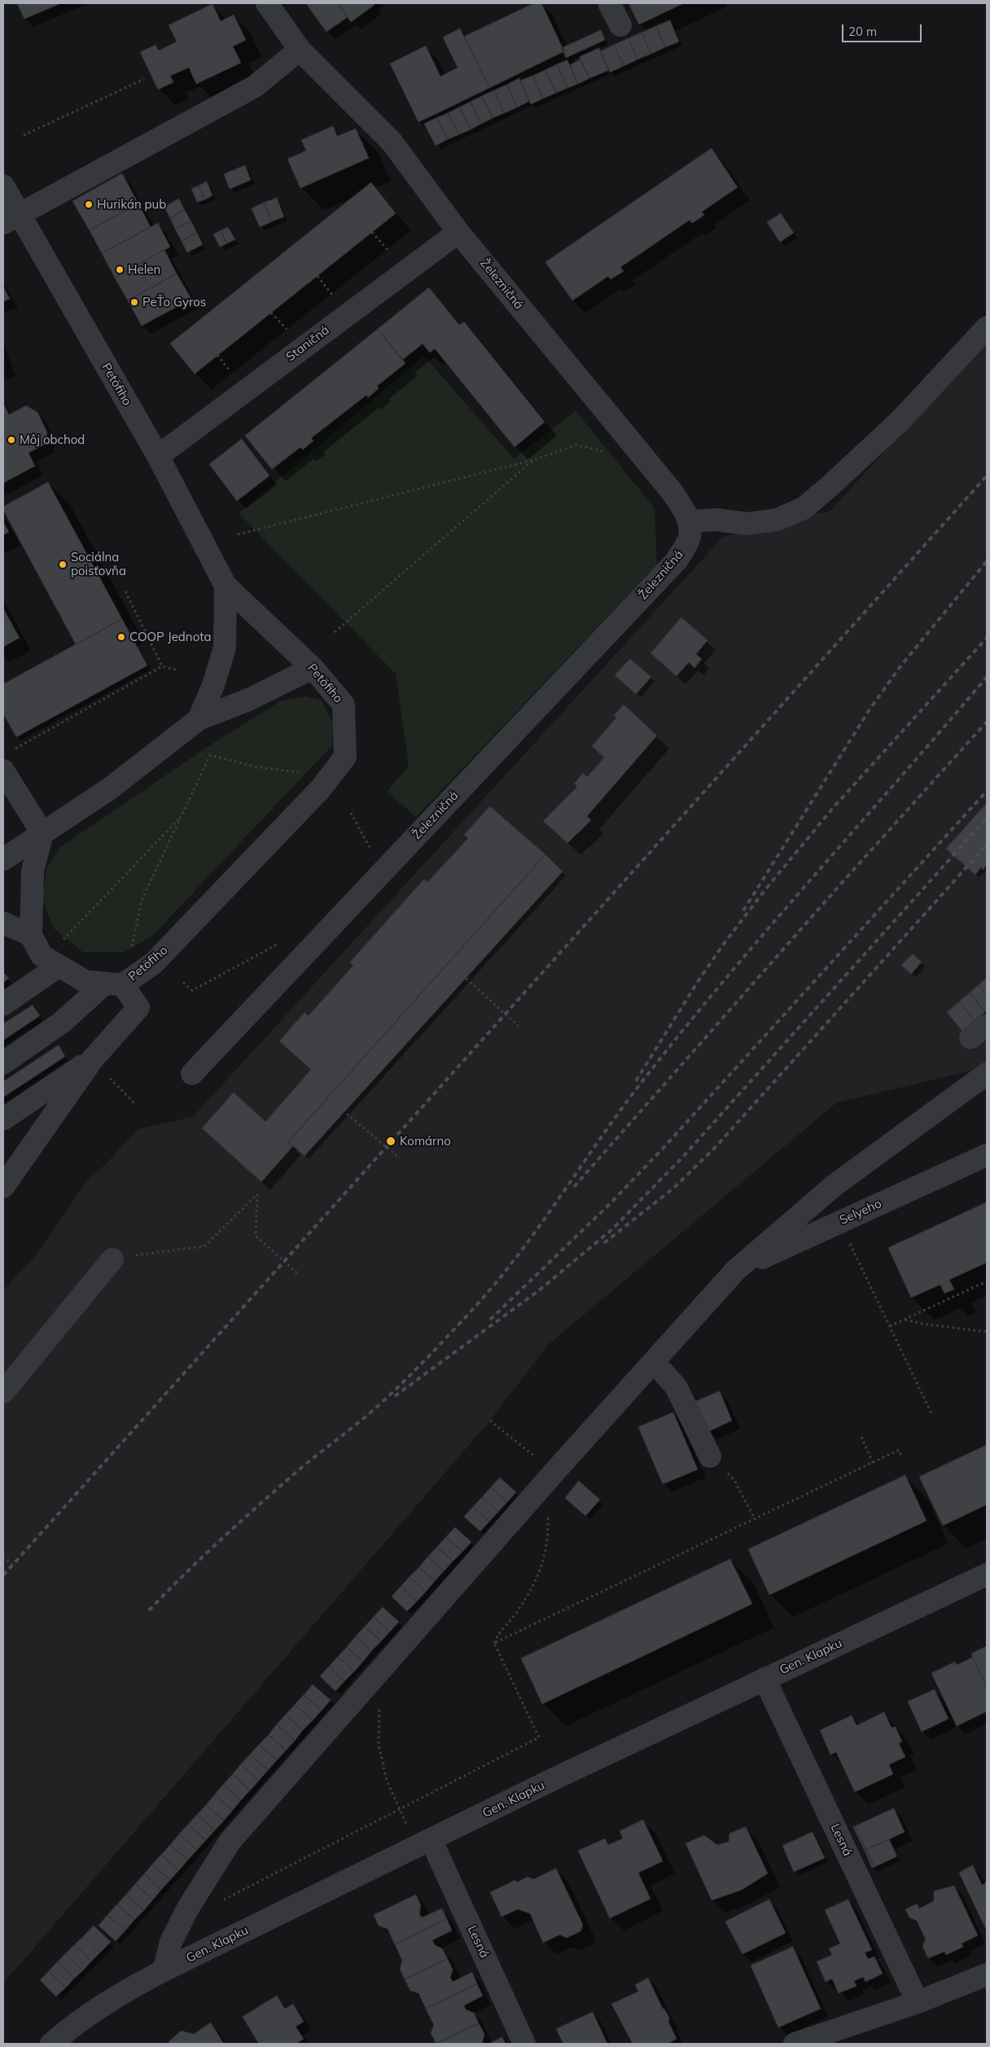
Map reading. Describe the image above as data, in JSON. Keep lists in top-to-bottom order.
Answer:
{
  "streets": {
    "street": [
      "Železničná",
      "Staničná",
      "Petöfiho",
      "Selyeho",
      "Gen. Klapku",
      "Lesná"
    ]
  },
  "crossings": [
    ["Železničná", "Staničná"],
    ["Staničná", "Petöfiho"],
    ["Gen. Klapku", "Lesná"]
  ],
  "places": [
    "Hurikán pub",
    "Helen",
    "PeŤo Gyros",
    "Môj obchod",
    "Sociálna poisťovňa",
    "COOP Jednota",
    "Komárno"
  ],
  "scale_bar": "20 m"
}
